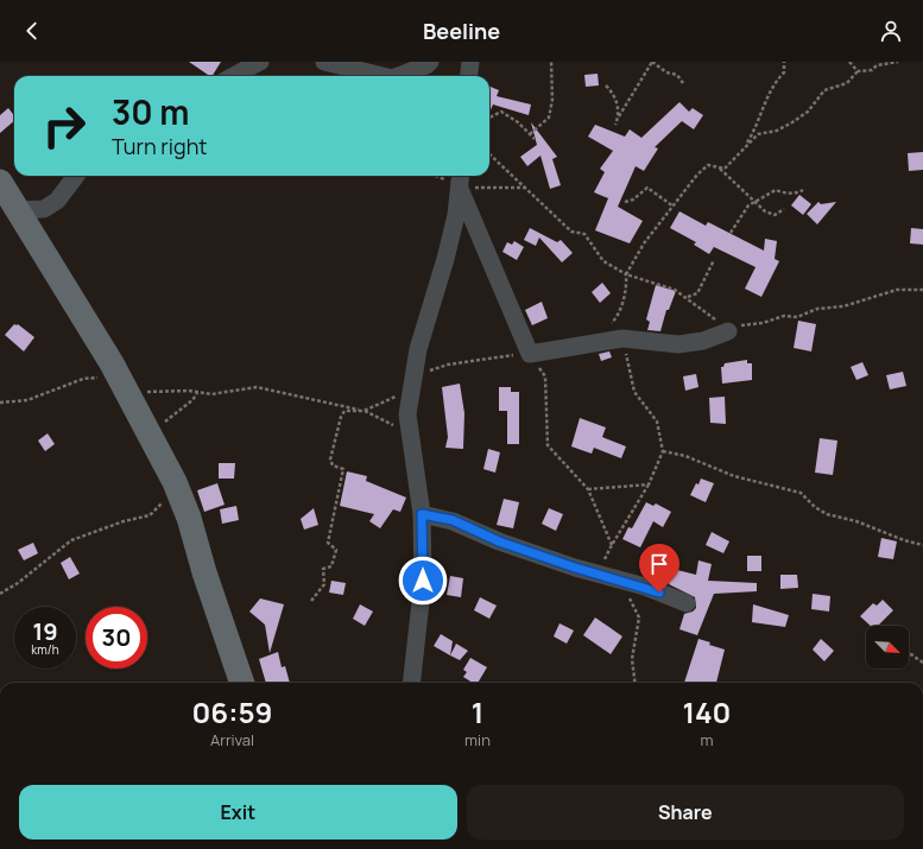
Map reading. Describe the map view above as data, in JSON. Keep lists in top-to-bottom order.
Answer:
{
  "north": "bottom right",
  "page": {
    "header": "Beeline",
    "turn": ["30 m", "Turn right"],
    "speed": "19 km/h",
    "limit": "30",
    "eta": [
      "06:59",
      "Arrival",
      "1",
      "min",
      "140",
      "m"
    ],
    "buttons": ["Exit", "Share"]
  }
}
